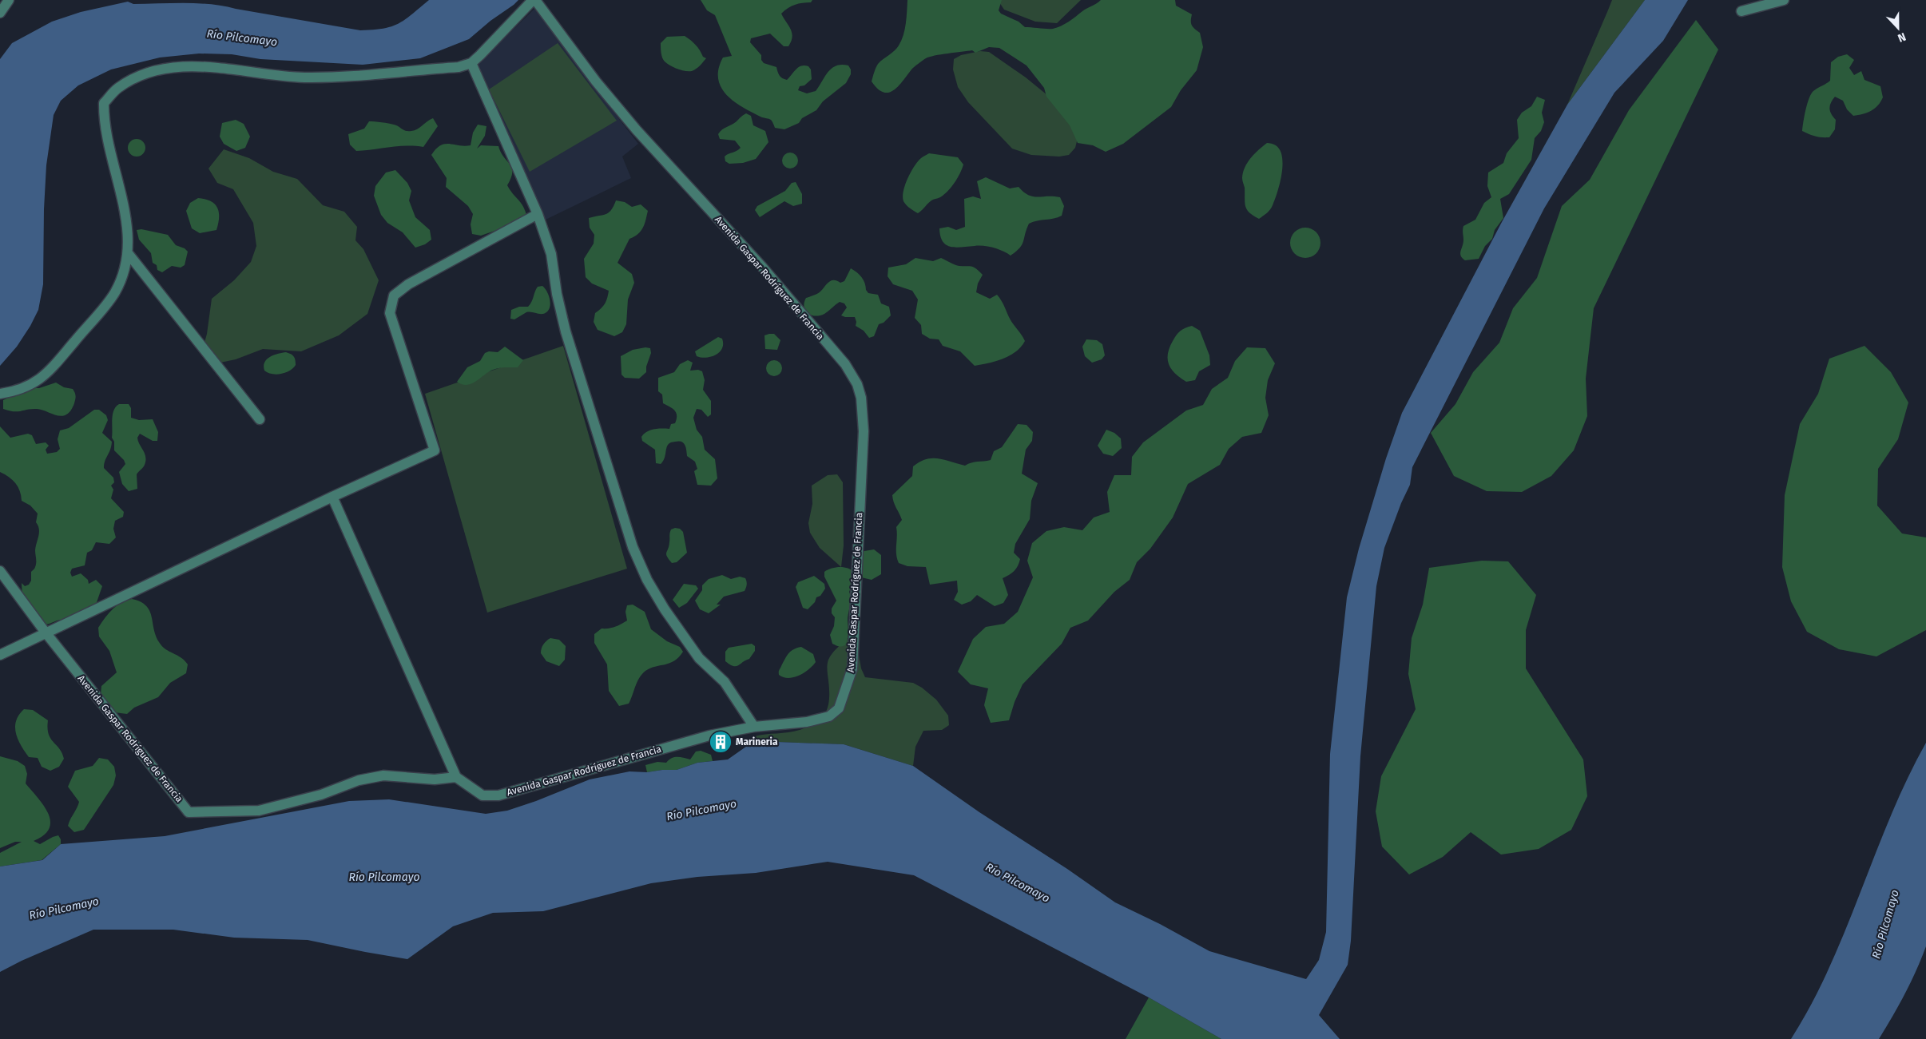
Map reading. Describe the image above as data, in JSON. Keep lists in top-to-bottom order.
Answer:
{
  "streets": {
    "street": ["Avenida Gaspar Rodríguez de Francia"]
  },
  "water": ["Río Pilcomayo"],
  "places": {
    "building": ["Marineria"]
  },
  "north": "bottom"
}
